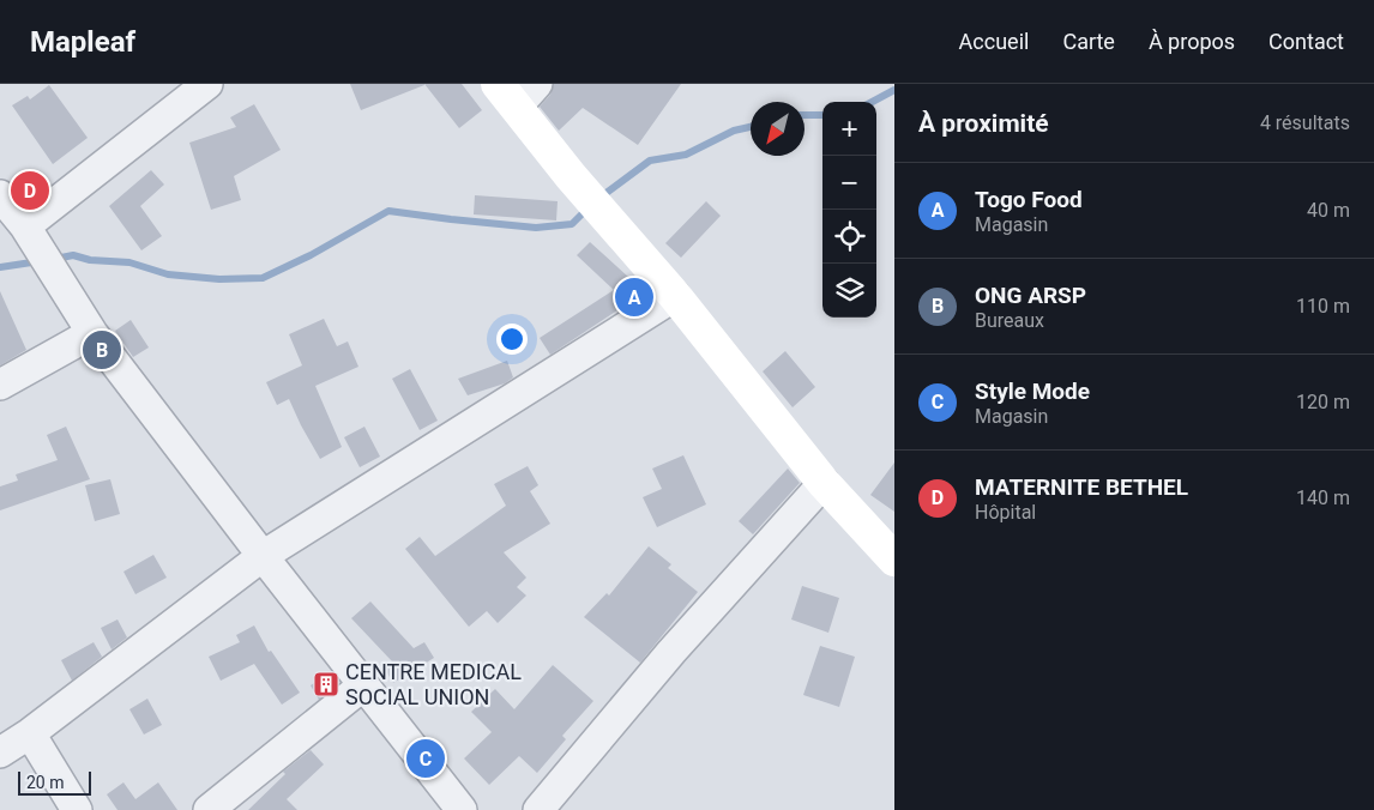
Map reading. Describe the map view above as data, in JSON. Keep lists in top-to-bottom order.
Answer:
{
  "places": {
    "building": ["CENTRE MEDICAL SOCIAL UNION"]
  },
  "scale_bar": "20 m",
  "north": "bottom left",
  "page": {
    "header": "Mapleaf",
    "nav": [
      "Accueil",
      "Carte",
      "À propos",
      "Contact"
    ],
    "heading": ["À proximité", "4 résultats"],
    "map_buttons": ["+", "−"],
    "list": [
      {
        "mark": "A",
        "name": "Togo Food",
        "note": "Magasin",
        "value": "40 m"
      },
      {
        "mark": "B",
        "name": "ONG ARSP",
        "note": "Bureaux",
        "value": "110 m"
      },
      {
        "mark": "C",
        "name": "Style Mode",
        "note": "Magasin",
        "value": "120 m"
      },
      {
        "mark": "D",
        "name": "MATERNITE BETHEL",
        "note": "Hôpital",
        "value": "140 m"
      }
    ],
    "pins": [
      "D",
      "A",
      "B",
      "C"
    ],
    "scale": "20 m"
  }
}
